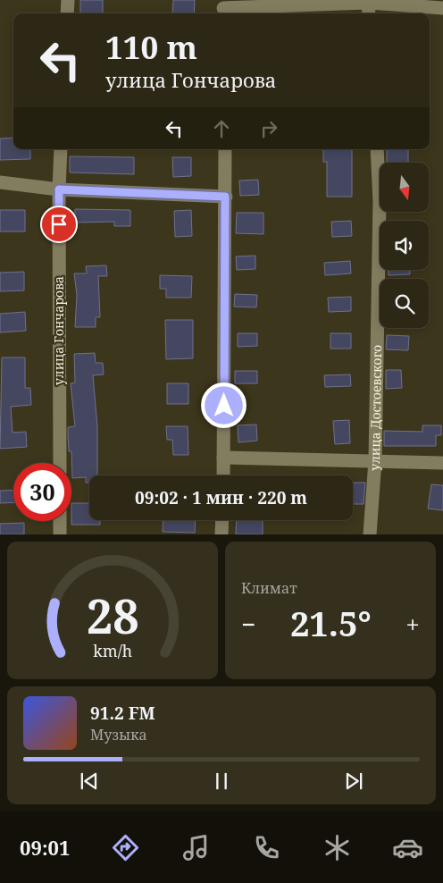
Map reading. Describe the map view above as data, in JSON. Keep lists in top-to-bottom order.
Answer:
{
  "streets": {
    "street": ["улица Гончарова", "улица Достоевского"]
  },
  "north": "bottom",
  "page": {
    "turn": ["110 m", "улица Гончарова"],
    "limit": "30",
    "trip": "09:02 · 1 мин · 220 m",
    "tile": "Климат",
    "heat": ["−", "21.5°", "+"],
    "song": ["91.2 FM", "Музыка"],
    "tabs": "09:01",
    "gauge": ["28", "km/h"]
  }
}
